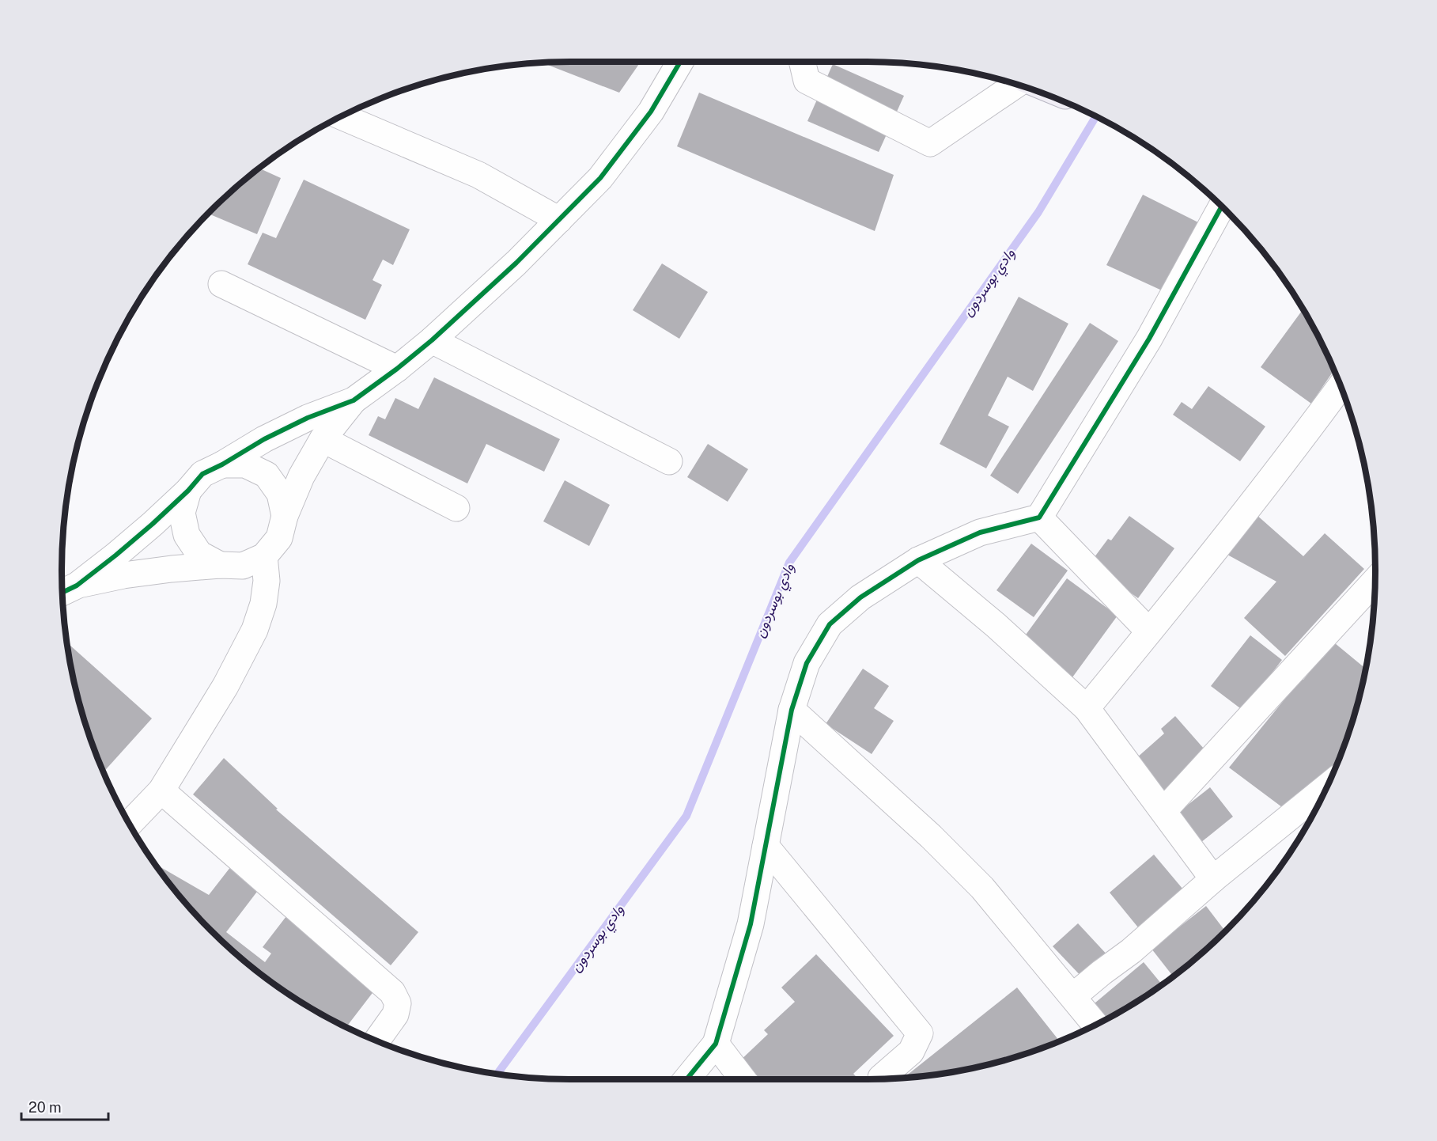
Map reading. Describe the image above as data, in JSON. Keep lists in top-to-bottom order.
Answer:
{
  "water": ["وادي بوسردون"],
  "scale_bar": "20 m"
}
